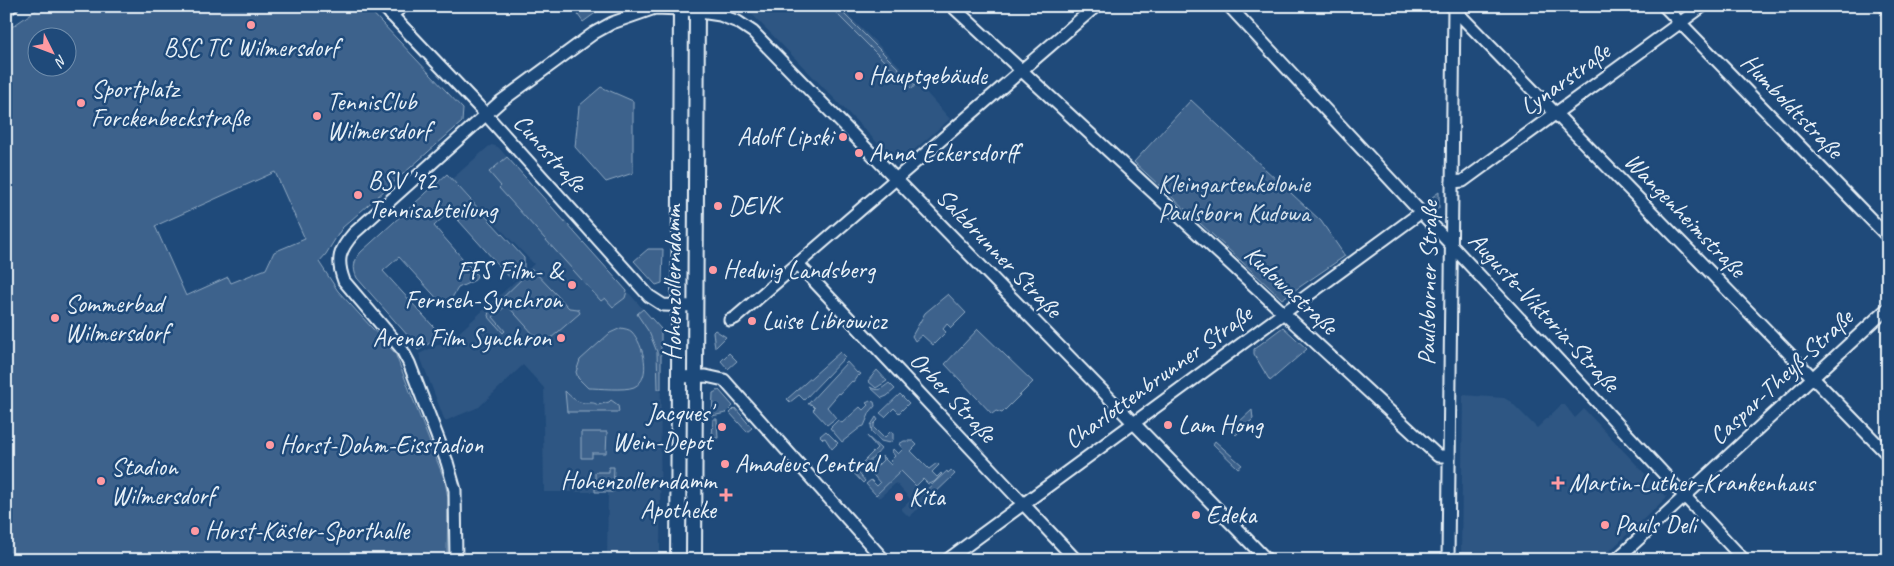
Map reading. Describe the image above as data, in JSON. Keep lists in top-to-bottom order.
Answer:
{
  "streets": {
    "main road": ["Hohenzollerndamm"],
    "street": [
      "Lynarstraße",
      "Humboldtstraße",
      "Cunostraße",
      "Wangenheimstraße",
      "Salzbrunner Straße",
      "Paulsborner Straße",
      "Kudowastraße",
      "Auguste-Viktoria-Straße",
      "Charlottenbrunner Straße",
      "Caspar-Theyß-Straße",
      "Orber Straße"
    ]
  },
  "crossings": [
    ["Lynarstraße", "Humboldtstraße"],
    ["Lynarstraße", "Wangenheimstraße"],
    ["Lynarstraße", "Paulsborner Straße"],
    ["Cunostraße", "Salzbrunner Straße"],
    ["Cunostraße", "Hohenzollerndamm"],
    ["Wangenheimstraße", "Paulsborner Straße"],
    ["Wangenheimstraße", "Caspar-Theyß-Straße"],
    ["Salzbrunner Straße", "Hohenzollerndamm"],
    ["Salzbrunner Straße", "Charlottenbrunner Straße"],
    ["Paulsborner Straße", "Kudowastraße"],
    ["Paulsborner Straße", "Auguste-Viktoria-Straße"],
    ["Kudowastraße", "Charlottenbrunner Straße"],
    ["Auguste-Viktoria-Straße", "Charlottenbrunner Straße"],
    ["Auguste-Viktoria-Straße", "Caspar-Theyß-Straße"],
    ["Charlottenbrunner Straße", "Orber Straße"]
  ],
  "parks": ["Kleingartenkolonie Paulsborn Kudowa"],
  "places": {
    "other": [
      "BSC TC Wilmersdorf",
      "Hauptgebäude",
      "Sportplatz Forckenbeckstraße",
      "TennisClub Wilmersdorf",
      "Adolf Lipski",
      "Anna Eckersdorff",
      "BSV '92 Tennisabteilung",
      "DEVK",
      "Hedwig Landsberg",
      "FFS Film- & Fernseh-Synchron",
      "Sommerbad Wilmersdorf",
      "Luise Librowicz",
      "Arena Film Synchron",
      "Lam Hong",
      "Jacques' Wein-Depot",
      "Horst-Dohm-Eisstadion",
      "Amadeus Central",
      "Stadion Wilmersdorf",
      "Kita",
      "Edeka",
      "Pauls Deli",
      "Horst-Käsler-Sporthalle"
    ],
    "health": ["Martin-Luther-Krankenhaus", "Hohenzollerndamm Apotheke"]
  },
  "north": "bottom right"
}
